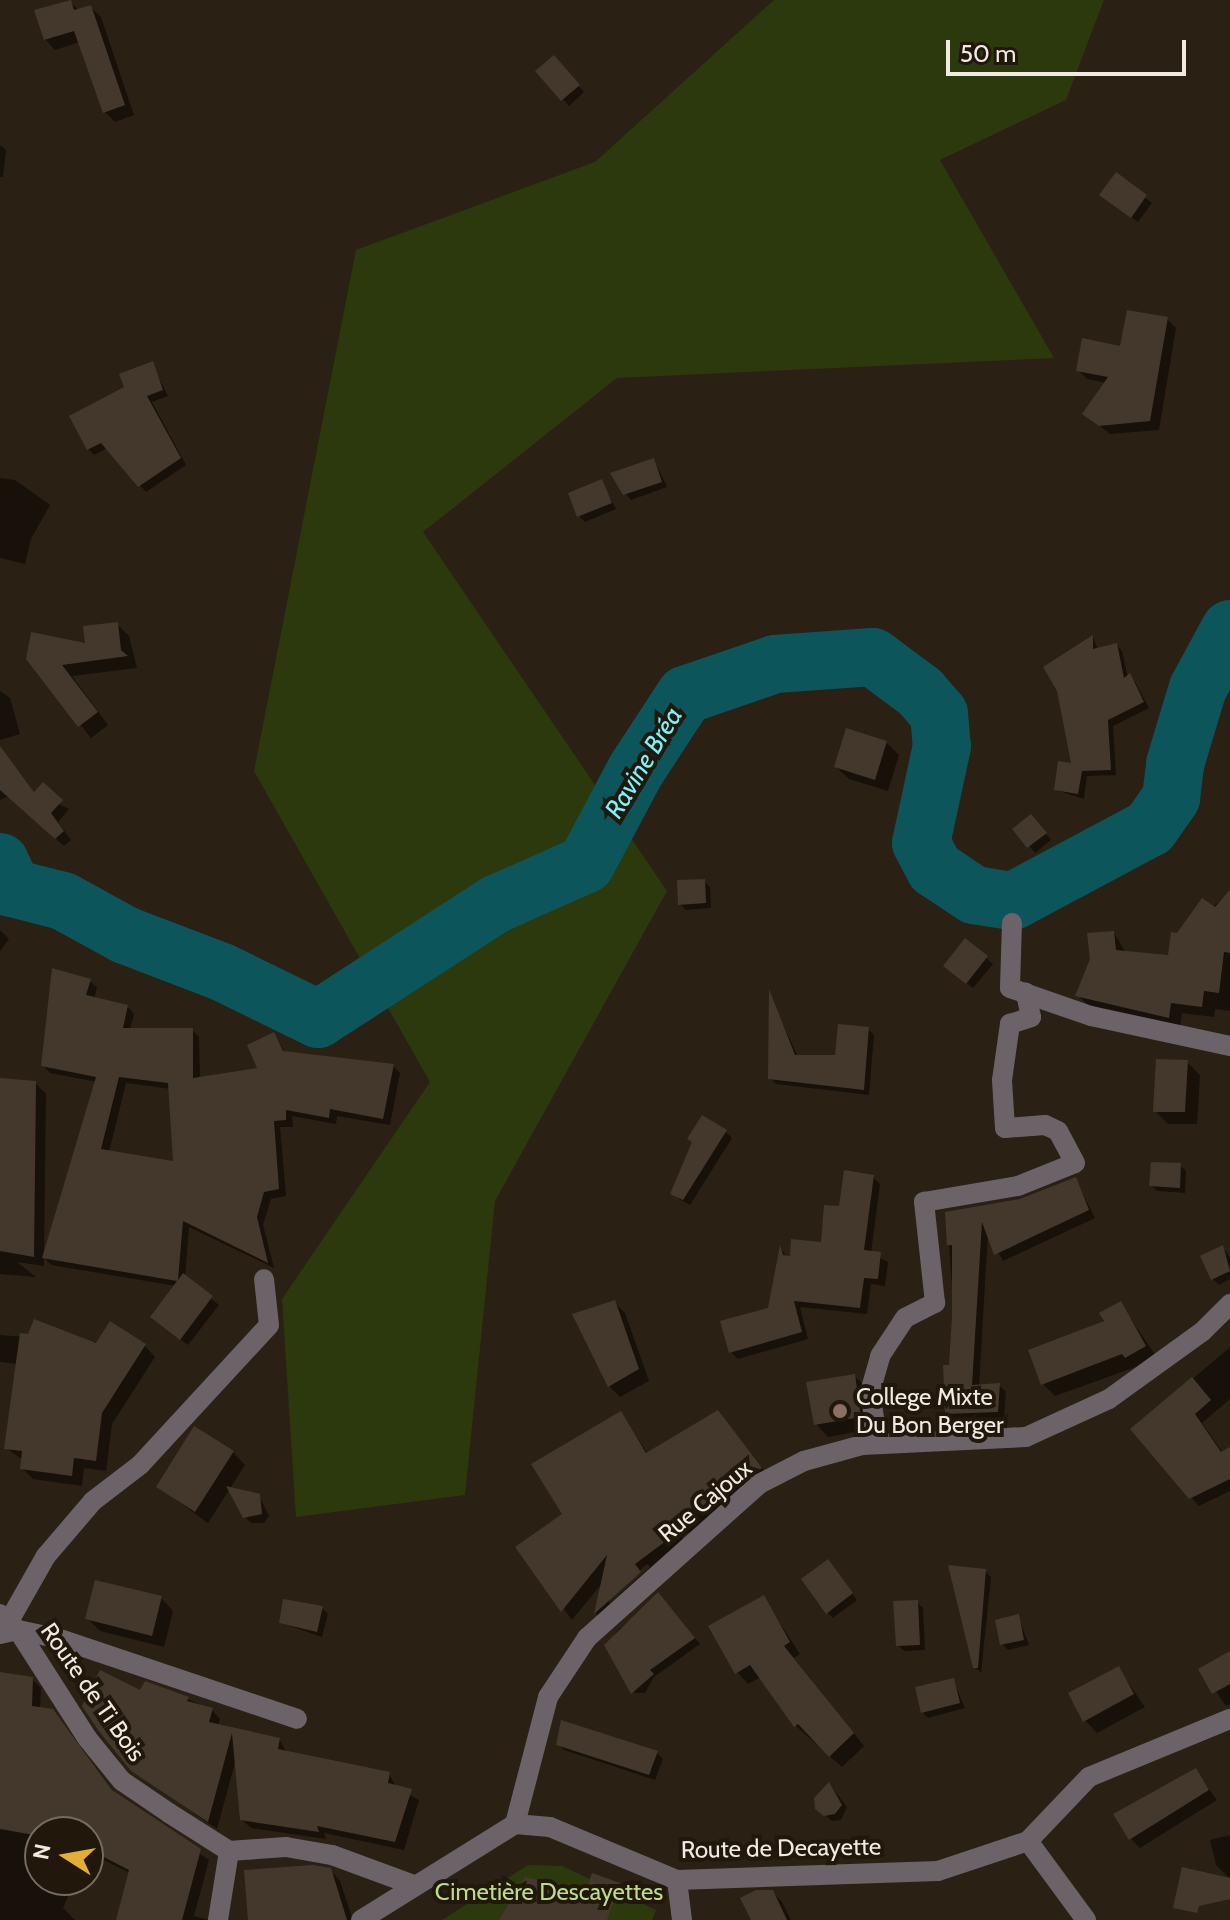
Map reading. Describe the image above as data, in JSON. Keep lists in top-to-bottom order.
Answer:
{
  "streets": {
    "street": ["Rue Cajoux", "Route de Ti Bois", "Route de Decayette"]
  },
  "crossings": [
    ["Rue Cajoux", "Route de Decayette"]
  ],
  "water": ["Ravine Bréa"],
  "parks": ["Cimetière Descayettes"],
  "places": ["College Mixte Du Bon Berger"],
  "scale_bar": "50 m",
  "north": "left"
}
